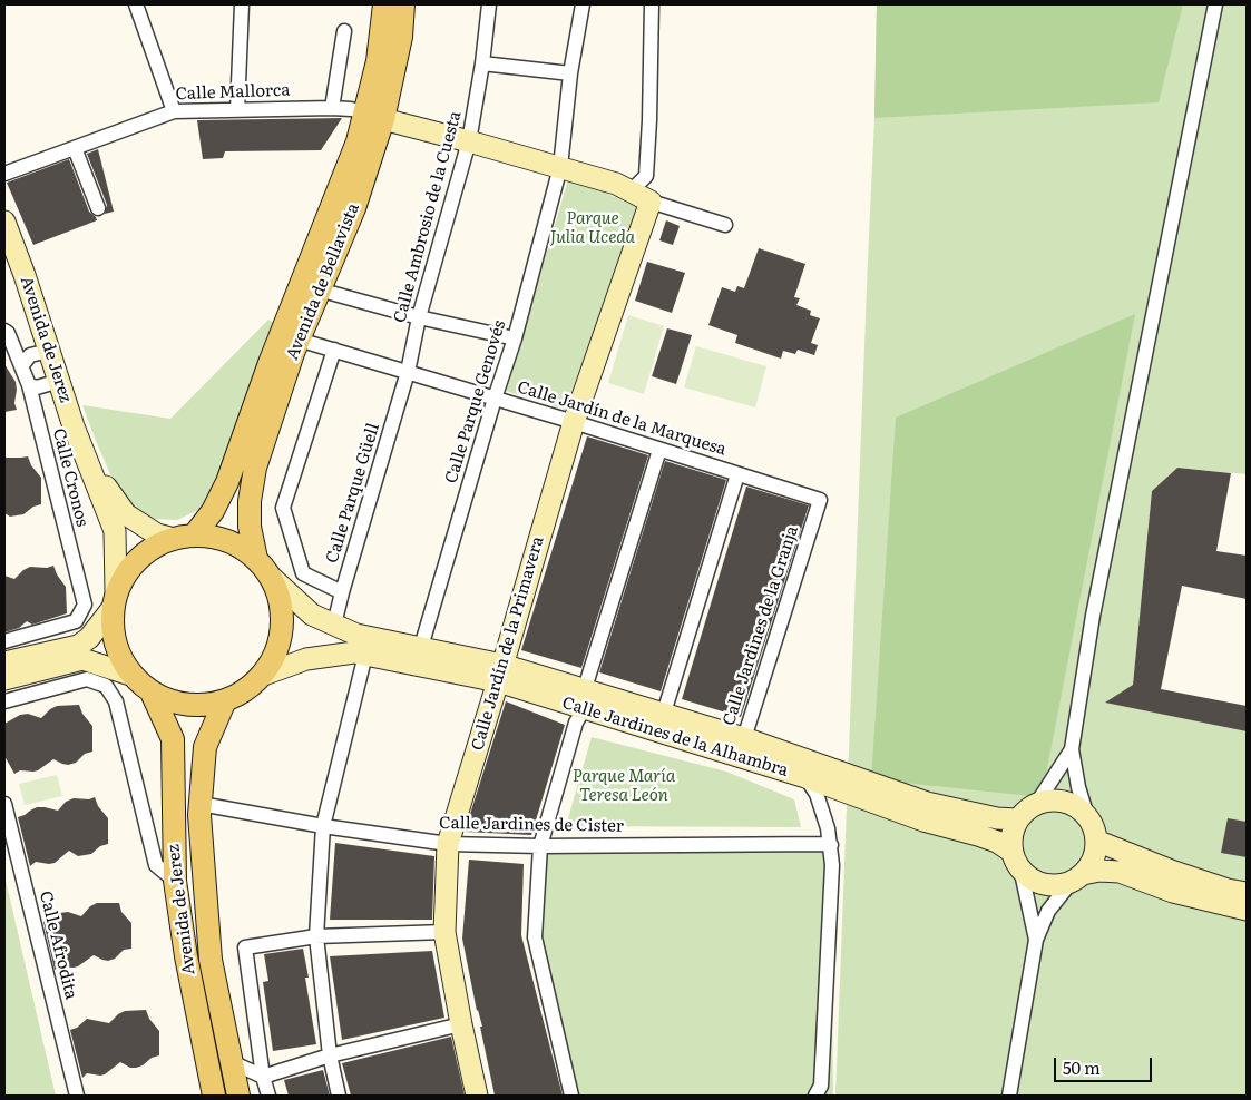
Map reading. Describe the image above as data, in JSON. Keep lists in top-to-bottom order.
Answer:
{
  "streets": {
    "main road": ["Avenida de Bellavista", "Avenida de Jerez"],
    "street": [
      "Calle Mallorca",
      "Calle Ambrosio de la Cuesta",
      "Calle Parque Genovés",
      "Calle Jardín de la Marquesa",
      "Calle Cronos",
      "Calle Parque Güell",
      "Calle Jardines de la Granja",
      "Calle Jardín de la Primavera",
      "Calle Jardines de la Alhambra",
      "Calle Jardines de Cister",
      "Calle Afrodita"
    ]
  },
  "crossings": [
    ["Calle Mallorca", "Avenida de Bellavista"],
    ["Calle Ambrosio de la Cuesta", "Calle Jardín de la Marquesa"],
    ["Calle Ambrosio de la Cuesta", "Calle Parque Güell"],
    ["Avenida de Bellavista", "Avenida de Jerez"],
    ["Avenida de Bellavista", "Calle Jardín de la Marquesa"],
    ["Avenida de Bellavista", "Calle Jardines de la Alhambra"],
    ["Avenida de Jerez", "Calle Jardines de la Alhambra"],
    ["Avenida de Jerez", "Calle Jardines de Cister"],
    ["Calle Parque Genovés", "Calle Jardín de la Marquesa"],
    ["Calle Parque Genovés", "Calle Jardines de la Alhambra"],
    ["Calle Jardín de la Marquesa", "Calle Parque Güell"],
    ["Calle Jardín de la Marquesa", "Calle Jardines de la Granja"],
    ["Calle Jardín de la Marquesa", "Calle Jardín de la Primavera"],
    ["Calle Parque Güell", "Calle Jardines de la Alhambra"],
    ["Calle Jardines de la Granja", "Calle Jardines de la Alhambra"],
    ["Calle Jardín de la Primavera", "Calle Jardines de la Alhambra"],
    ["Calle Jardín de la Primavera", "Calle Jardines de Cister"],
    ["Calle Jardines de la Alhambra", "Calle Jardines de Cister"]
  ],
  "parks": ["Parque Julia Uceda", "Parque María Teresa León"],
  "scale_bar": "50 m"
}
